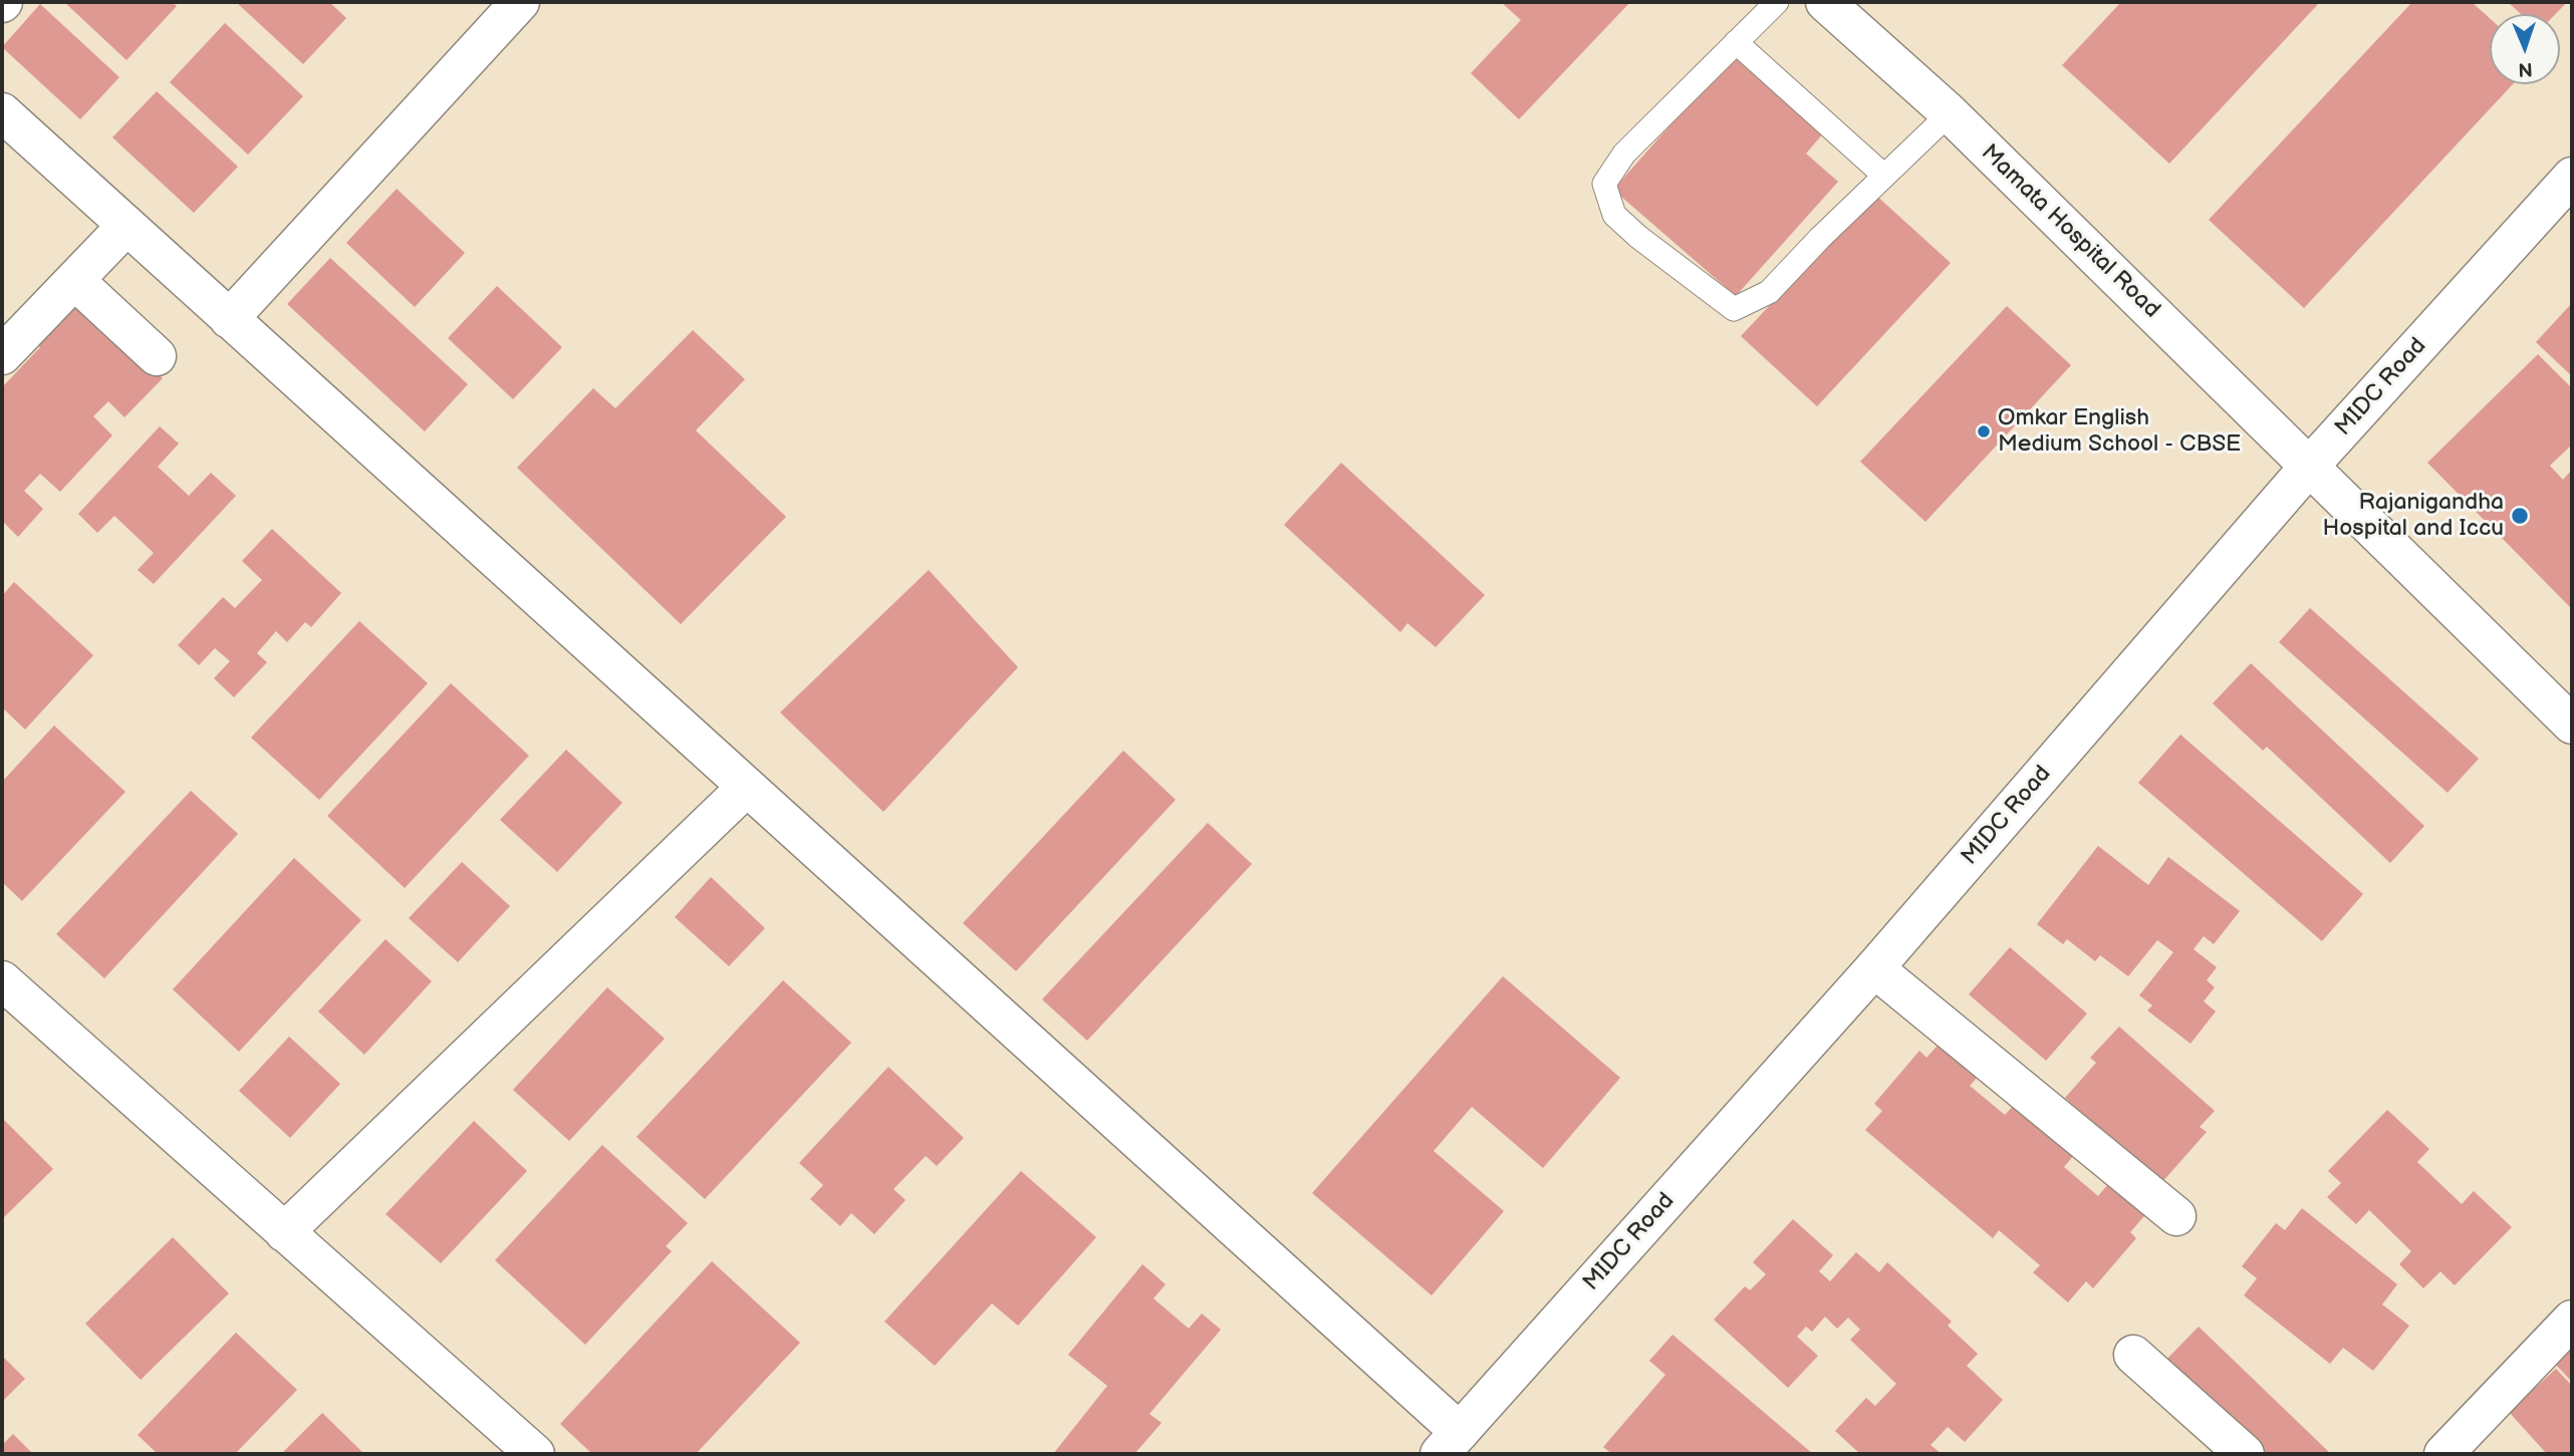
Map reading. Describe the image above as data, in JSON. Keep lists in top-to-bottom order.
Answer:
{
  "streets": {
    "street": ["Mamata Hospital Road", "MIDC Road"]
  },
  "crossings": [
    ["Mamata Hospital Road", "MIDC Road"]
  ],
  "places": ["Omkar English Medium School - CBSE", "Rajanigandha Hospital and Iccu"],
  "north": "bottom"
}
